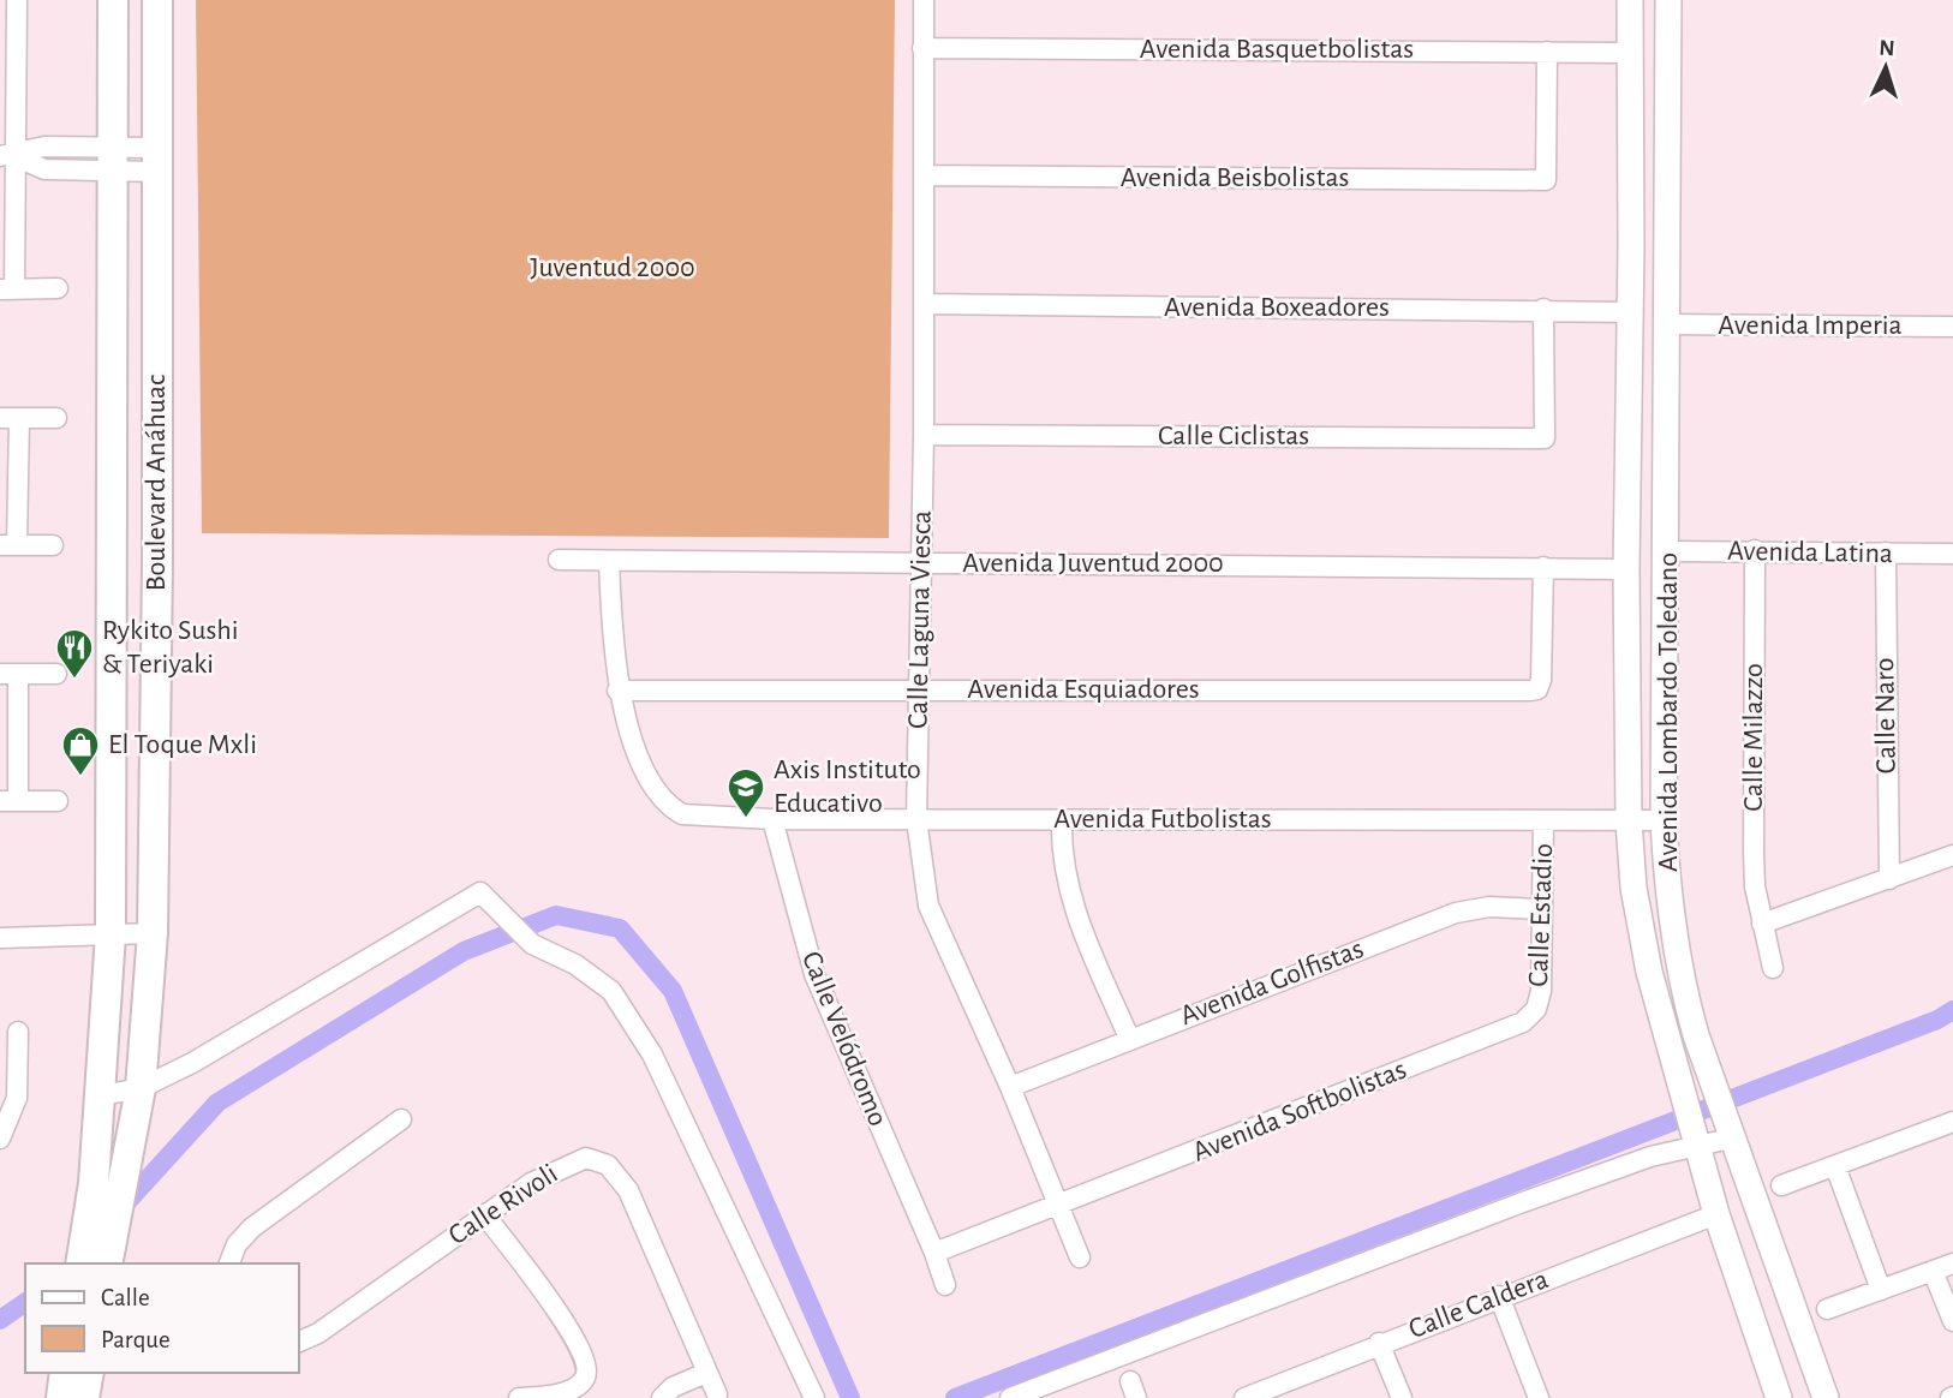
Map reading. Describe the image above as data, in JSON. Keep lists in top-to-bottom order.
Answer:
{
  "streets": {
    "main road": ["Boulevard Anáhuac", "Avenida Lombardo Toledano"],
    "street": [
      "Avenida Basquetbolistas",
      "Avenida Beisbolistas",
      "Avenida Boxeadores",
      "Avenida Imperia",
      "Calle Ciclistas",
      "Avenida Latina",
      "Avenida Juventud 2000",
      "Calle Laguna Viesca",
      "Avenida Esquiadores",
      "Calle Naro",
      "Calle Milazzo",
      "Avenida Futbolistas",
      "Calle Estadio",
      "Avenida Golfistas",
      "Calle Velódromo",
      "Avenida Softbolistas",
      "Calle Rivoli",
      "Calle Caldera"
    ]
  },
  "crossings": [
    ["Avenida Basquetbolistas", "Avenida Beisbolistas"],
    ["Avenida Basquetbolistas", "Calle Laguna Viesca"],
    ["Avenida Basquetbolistas", "Avenida Lombardo Toledano"],
    ["Avenida Beisbolistas", "Calle Laguna Viesca"],
    ["Avenida Boxeadores", "Calle Ciclistas"],
    ["Avenida Boxeadores", "Calle Laguna Viesca"],
    ["Avenida Boxeadores", "Avenida Lombardo Toledano"],
    ["Avenida Imperia", "Avenida Lombardo Toledano"],
    ["Calle Ciclistas", "Calle Laguna Viesca"],
    ["Avenida Latina", "Avenida Lombardo Toledano"],
    ["Avenida Latina", "Calle Naro"],
    ["Avenida Latina", "Calle Milazzo"],
    ["Avenida Juventud 2000", "Calle Laguna Viesca"],
    ["Avenida Juventud 2000", "Avenida Esquiadores"],
    ["Avenida Juventud 2000", "Avenida Lombardo Toledano"],
    ["Calle Laguna Viesca", "Avenida Esquiadores"],
    ["Calle Laguna Viesca", "Avenida Futbolistas"],
    ["Calle Laguna Viesca", "Avenida Golfistas"],
    ["Calle Laguna Viesca", "Avenida Softbolistas"],
    ["Avenida Esquiadores", "Avenida Futbolistas"],
    ["Avenida Lombardo Toledano", "Avenida Futbolistas"],
    ["Avenida Lombardo Toledano", "Calle Caldera"],
    ["Avenida Futbolistas", "Calle Estadio"],
    ["Avenida Futbolistas", "Calle Velódromo"],
    ["Calle Estadio", "Avenida Golfistas"],
    ["Calle Estadio", "Avenida Softbolistas"]
  ],
  "parks": ["Juventud 2000"],
  "places": {
    "restaurant": ["Rykito Sushi & Teriyaki"],
    "shop": ["El Toque Mxli"],
    "school or university": ["Axis Instituto Educativo"]
  },
  "legend": ["Calle", "Parque"],
  "north": "top"
}
